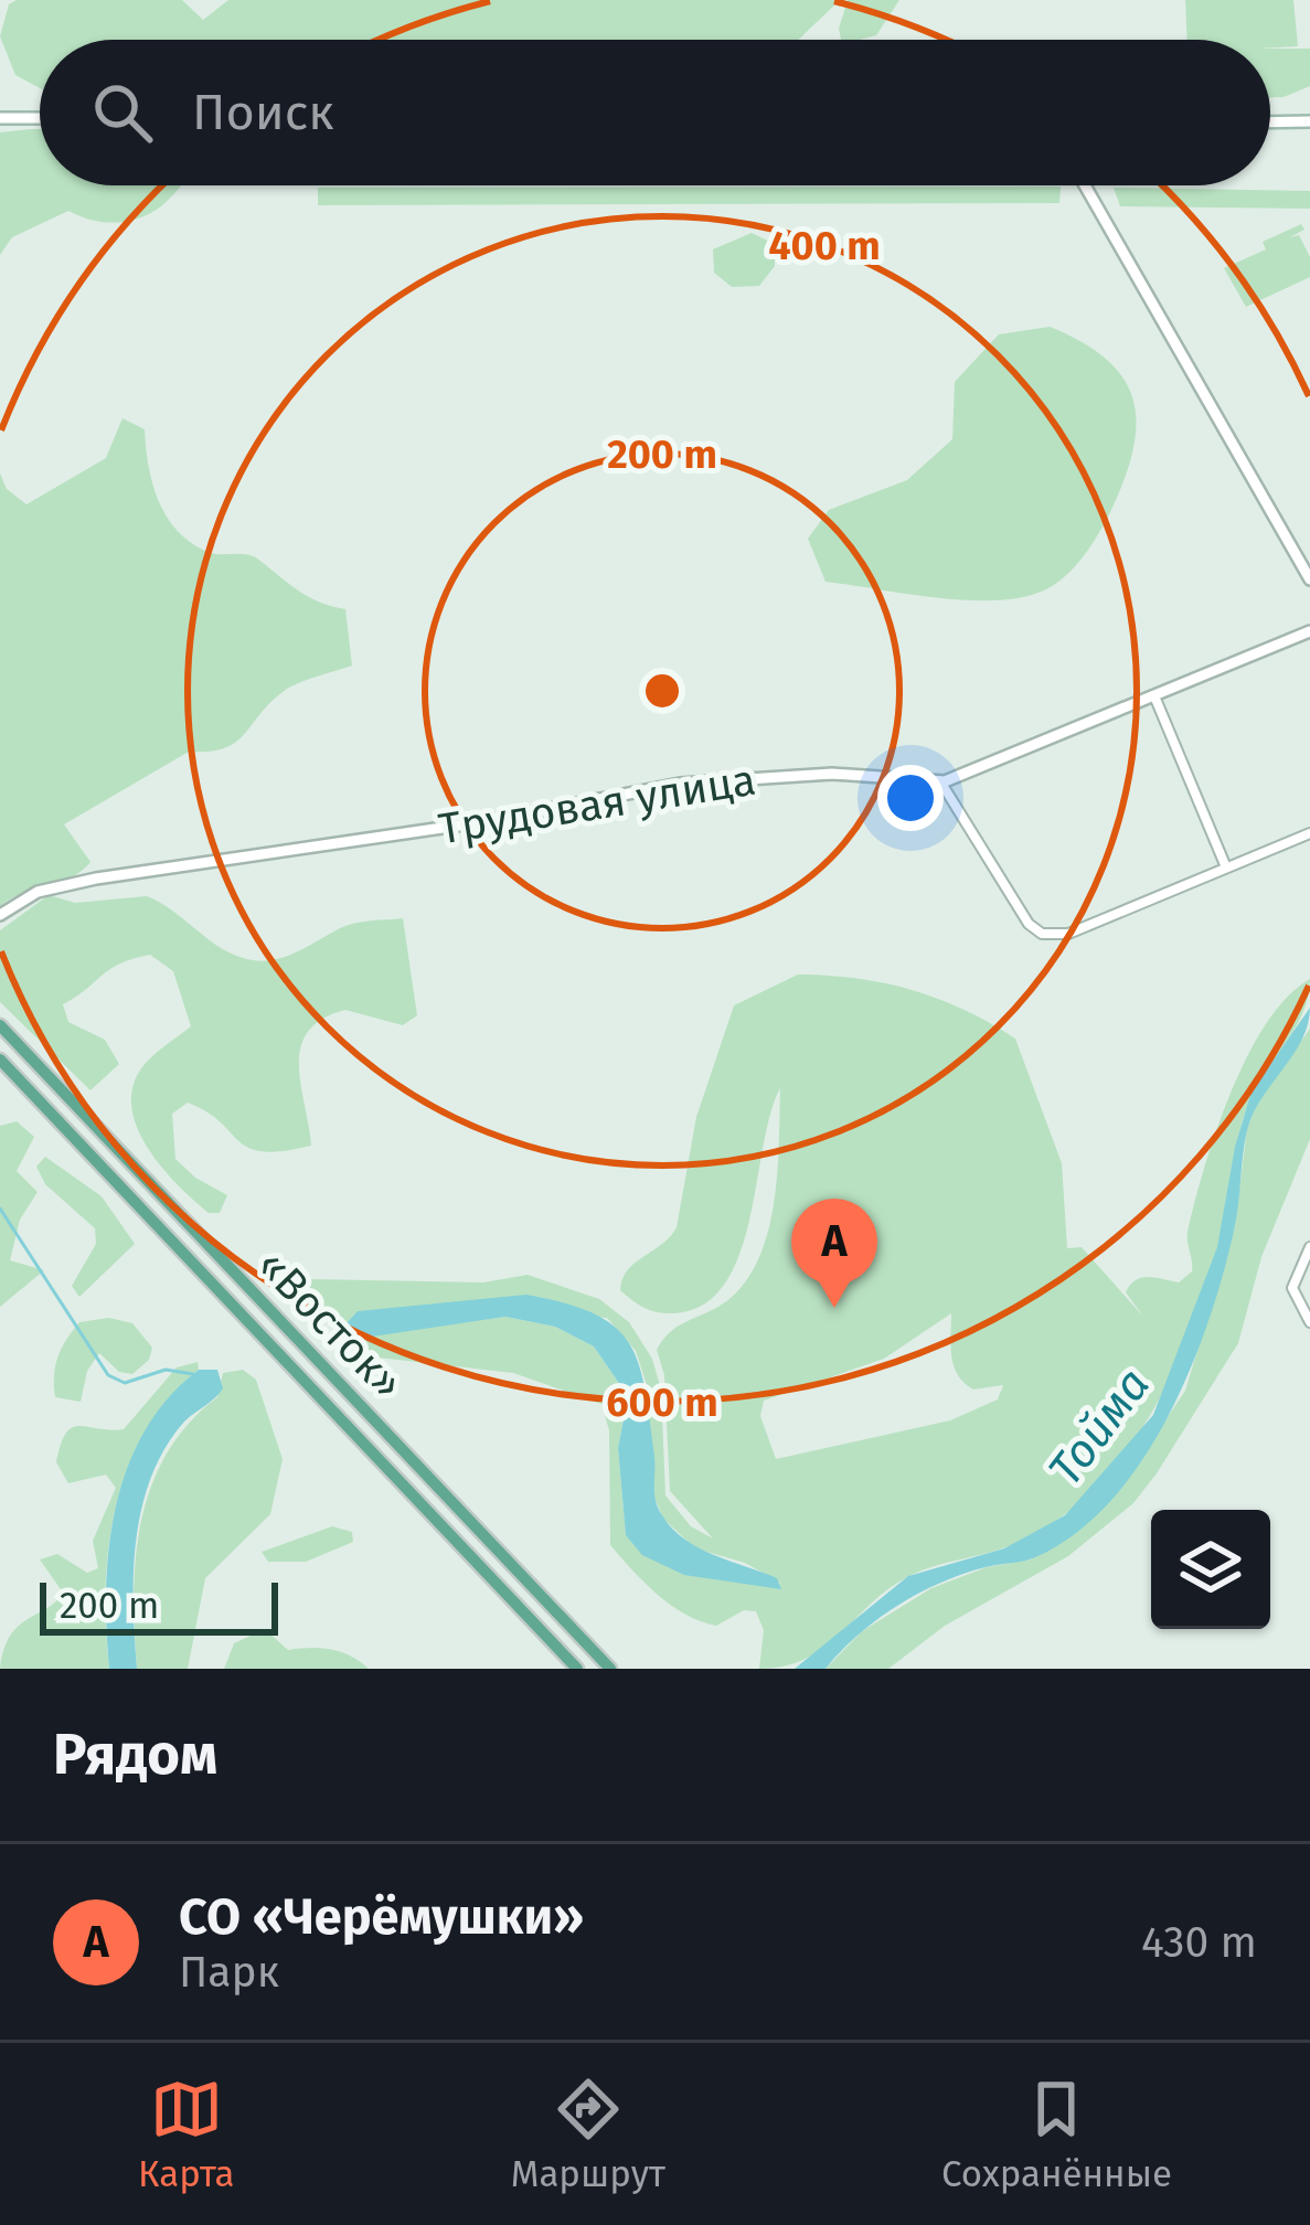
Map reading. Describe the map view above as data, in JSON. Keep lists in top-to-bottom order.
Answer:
{
  "streets": {
    "main road": ["«Восток»"],
    "street": ["Трудовая улица"]
  },
  "water": ["Тойма"],
  "scale_bar": "200 m",
  "page": {
    "search": "Поиск",
    "pins": "A",
    "scale": "200 m",
    "heading": "Рядом",
    "list": [
      {
        "mark": "A",
        "name": "СО «Черёмушки»",
        "note": "Парк",
        "value": "430 m"
      }
    ],
    "nav": ["Карта", "Маршрут", "Сохранённые"]
  },
  "rings": ["400 m", "200 m", "600 m"]
}
